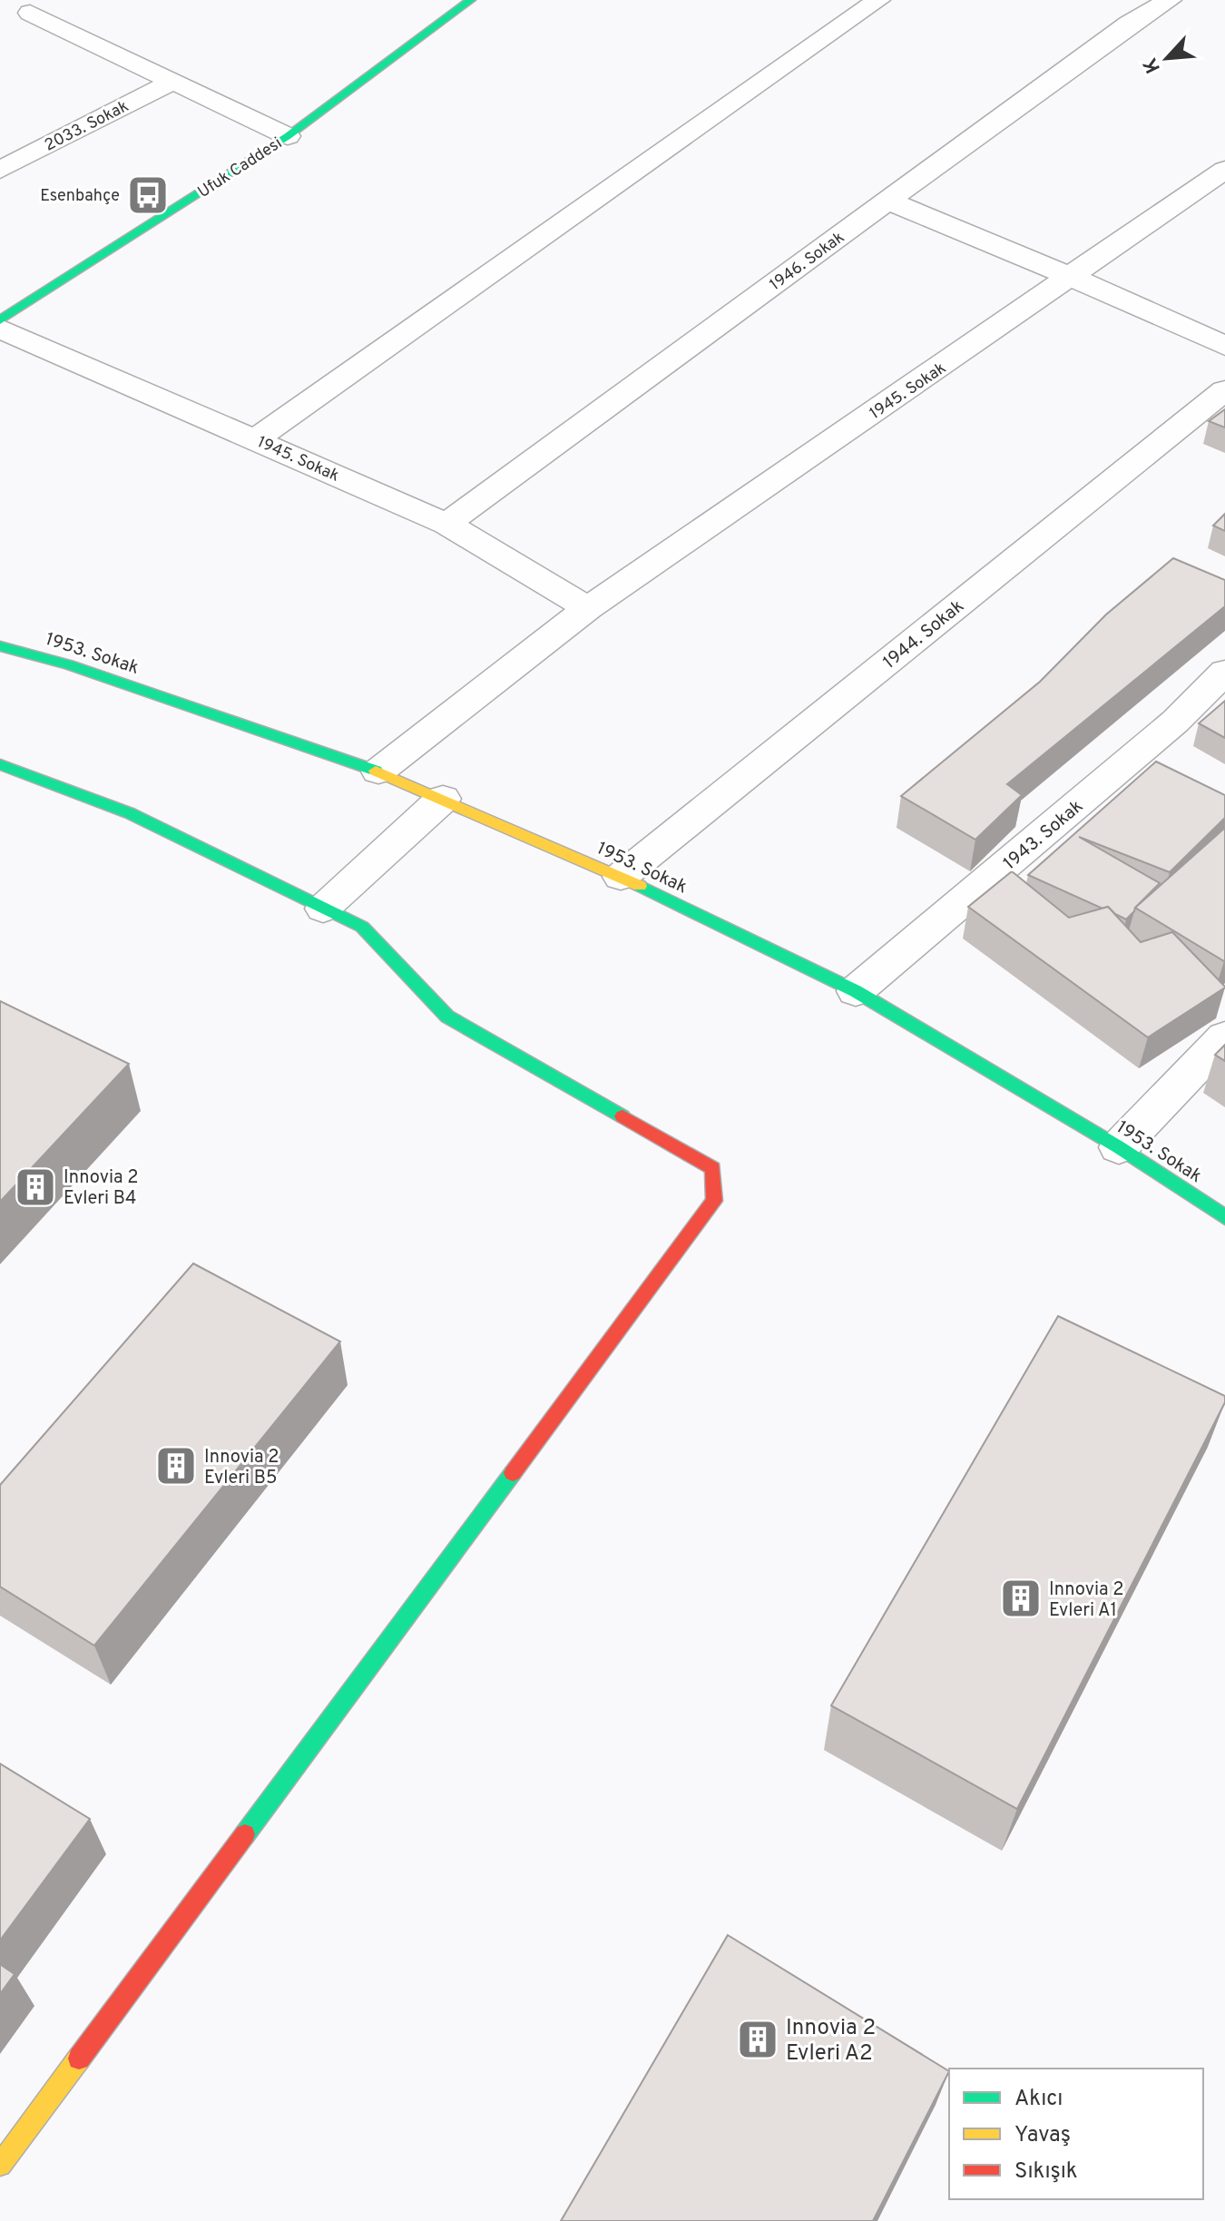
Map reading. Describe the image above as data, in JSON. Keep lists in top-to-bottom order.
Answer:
{
  "streets": {
    "main road": ["Ufuk Caddesi", "1953. Sokak"],
    "street": [
      "2033. Sokak",
      "1946. Sokak",
      "1945. Sokak",
      "1944. Sokak",
      "1943. Sokak"
    ]
  },
  "crossings": [
    ["1946. Sokak", "1945. Sokak"],
    ["1945. Sokak", "1953. Sokak"],
    ["1944. Sokak", "1953. Sokak"],
    ["1953. Sokak", "1943. Sokak"]
  ],
  "places": {
    "bus stop": ["Esenbahçe"],
    "building": [
      "Innovia 2 Evleri B4",
      "Innovia 2 Evleri B5",
      "Innovia 2 Evleri A1",
      "Innovia 2 Evleri A2"
    ]
  },
  "legend": ["Akıcı", "Yavaş", "Sıkışık"],
  "north": "bottom left"
}
